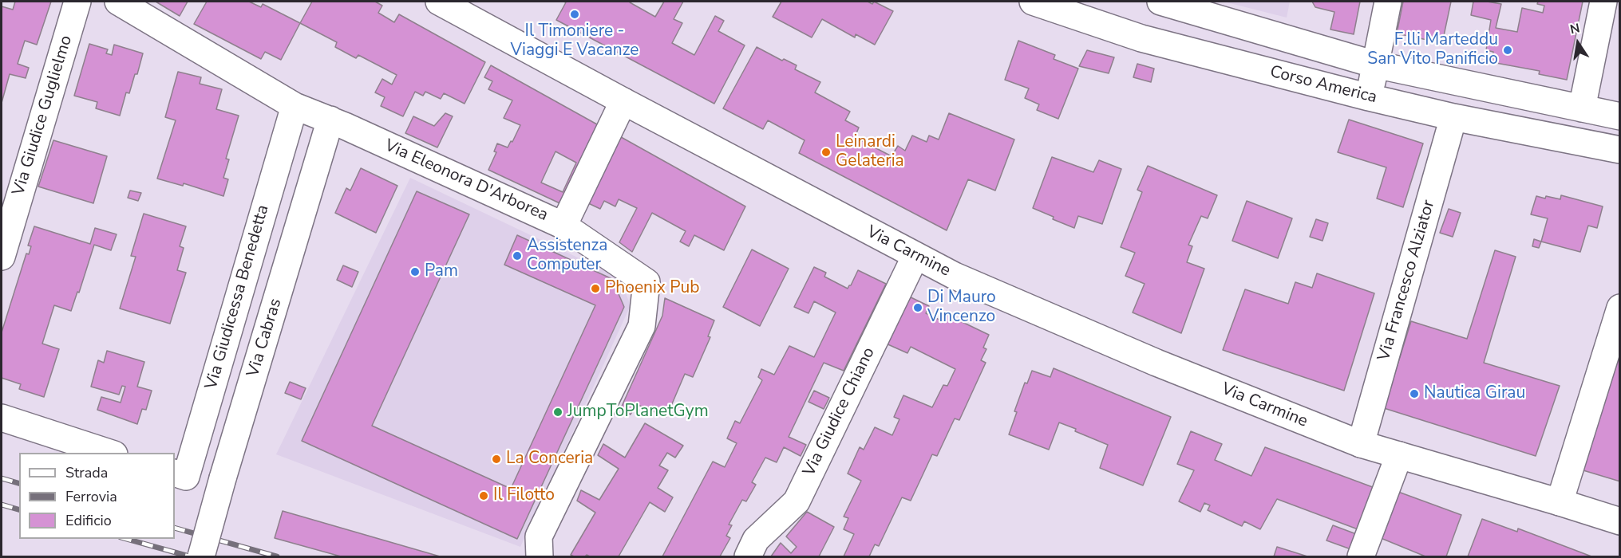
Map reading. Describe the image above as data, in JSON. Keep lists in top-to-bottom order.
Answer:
{
  "streets": {
    "street": [
      "Corso America",
      "Via Giudice Guglielmo",
      "Via Eleonora D'Arborea",
      "Via Carmine",
      "Via Francesco Alziator",
      "Via Giudicessa Benedetta",
      "Via Cabras",
      "Via Giudice Chiano"
    ]
  },
  "crossings": [
    ["Corso America", "Via Francesco Alziator"],
    ["Via Eleonora D'Arborea", "Via Giudicessa Benedetta"],
    ["Via Eleonora D'Arborea", "Via Cabras"],
    ["Via Carmine", "Via Francesco Alziator"],
    ["Via Carmine", "Via Giudice Chiano"]
  ],
  "places": [
    "Il Timoniere - Viaggi E Vacanze",
    "F.lli Marteddu San Vito Panificio",
    "Leinardi Gelateria",
    "Assistenza Computer",
    "Pam",
    "Phoenix Pub",
    "Di Mauro Vincenzo",
    "Nautica Girau",
    "JumpToPlanetGym",
    "La Conceria",
    "Il Filotto"
  ],
  "legend": ["Strada", "Ferrovia", "Edificio"],
  "north": "top"
}
